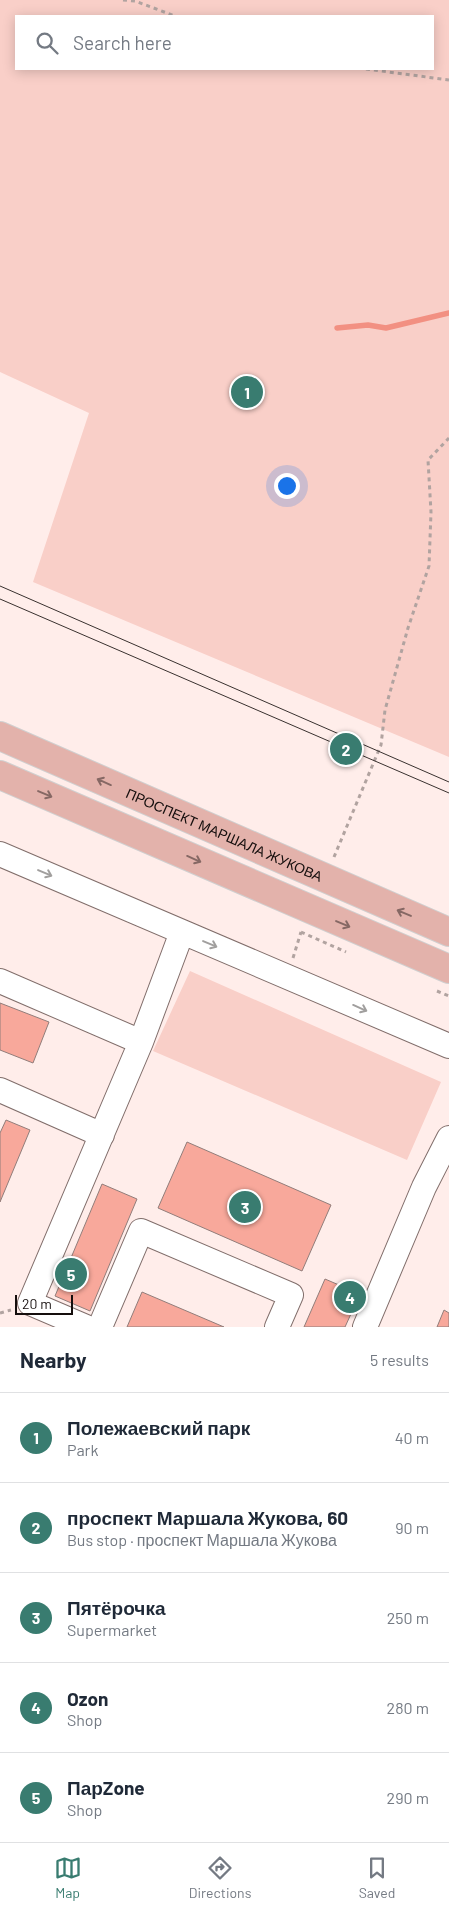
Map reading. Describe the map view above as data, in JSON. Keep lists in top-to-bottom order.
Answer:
{
  "streets": {
    "main road": ["ПРОСПЕКТ МАРШАЛА ЖУКОВА"]
  },
  "scale_bar": "20 m",
  "page": {
    "search": "Search here",
    "pins": [
      "1",
      "2",
      "3",
      "5",
      "4"
    ],
    "scale": "20 m",
    "heading": ["Nearby", "5 results"],
    "list": [
      {
        "mark": "1",
        "name": "Полежаевский парк",
        "note": "Park",
        "value": "40 m"
      },
      {
        "mark": "2",
        "name": "проспект Маршала Жукова, 60",
        "note": "Bus stop · проспект Маршала Жукова",
        "value": "90 m"
      },
      {
        "mark": "3",
        "name": "Пятёрочка",
        "note": "Supermarket",
        "value": "250 m"
      },
      {
        "mark": "4",
        "name": "Ozon",
        "note": "Shop",
        "value": "280 m"
      },
      {
        "mark": "5",
        "name": "ПарZone",
        "note": "Shop",
        "value": "290 m"
      }
    ],
    "nav": ["Map", "Directions", "Saved"]
  }
}
